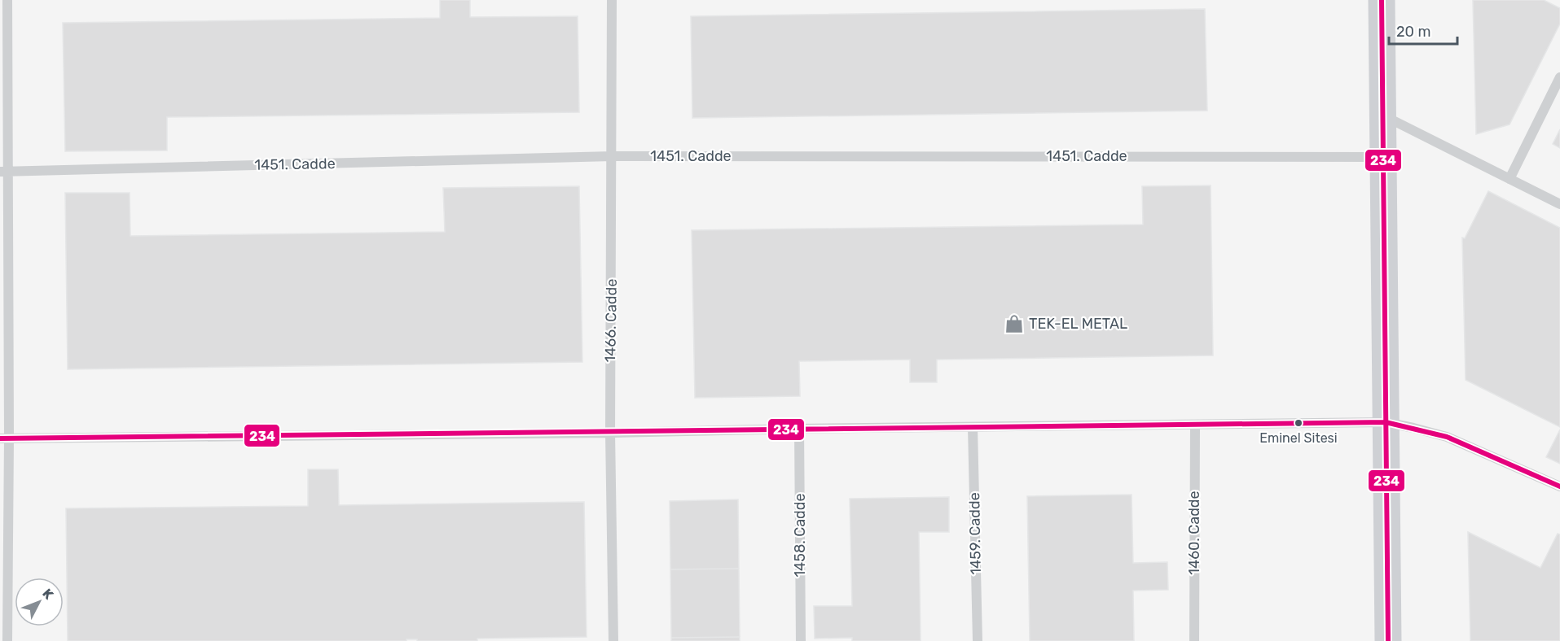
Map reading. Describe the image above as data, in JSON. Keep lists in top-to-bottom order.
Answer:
{
  "streets": {
    "lane": [
      "1451. Cadde",
      "1466. Cadde",
      "1460. Cadde",
      "1459. Cadde",
      "1458. Cadde"
    ]
  },
  "crossings": [
    ["1451. Cadde", "1466. Cadde"]
  ],
  "places": {
    "shop": ["TEK-EL METAL"],
    "other": ["Eminel Sitesi"]
  },
  "lines": ["transit line 234"],
  "scale_bar": "20 m",
  "north": "top right"
}
